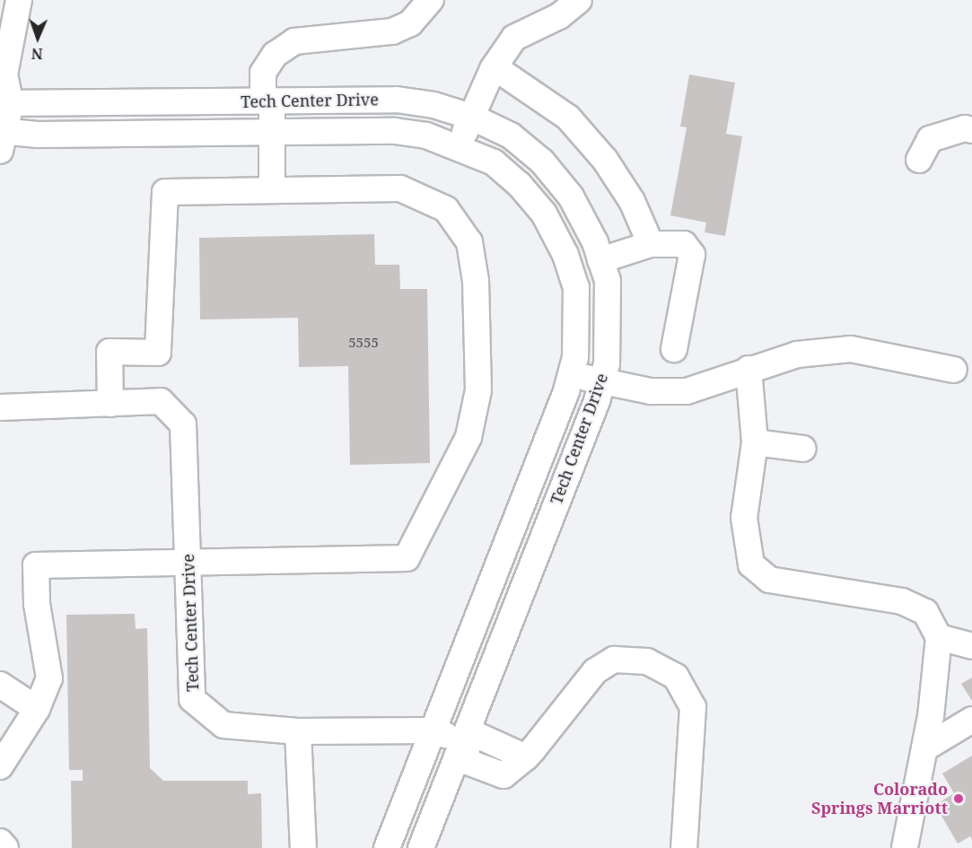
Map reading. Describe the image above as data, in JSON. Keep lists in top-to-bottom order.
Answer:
{
  "streets": {
    "street": ["Tech Center Drive"]
  },
  "places": ["Colorado Springs Marriott"],
  "house_numbers": ["5555"],
  "north": "bottom"
}
